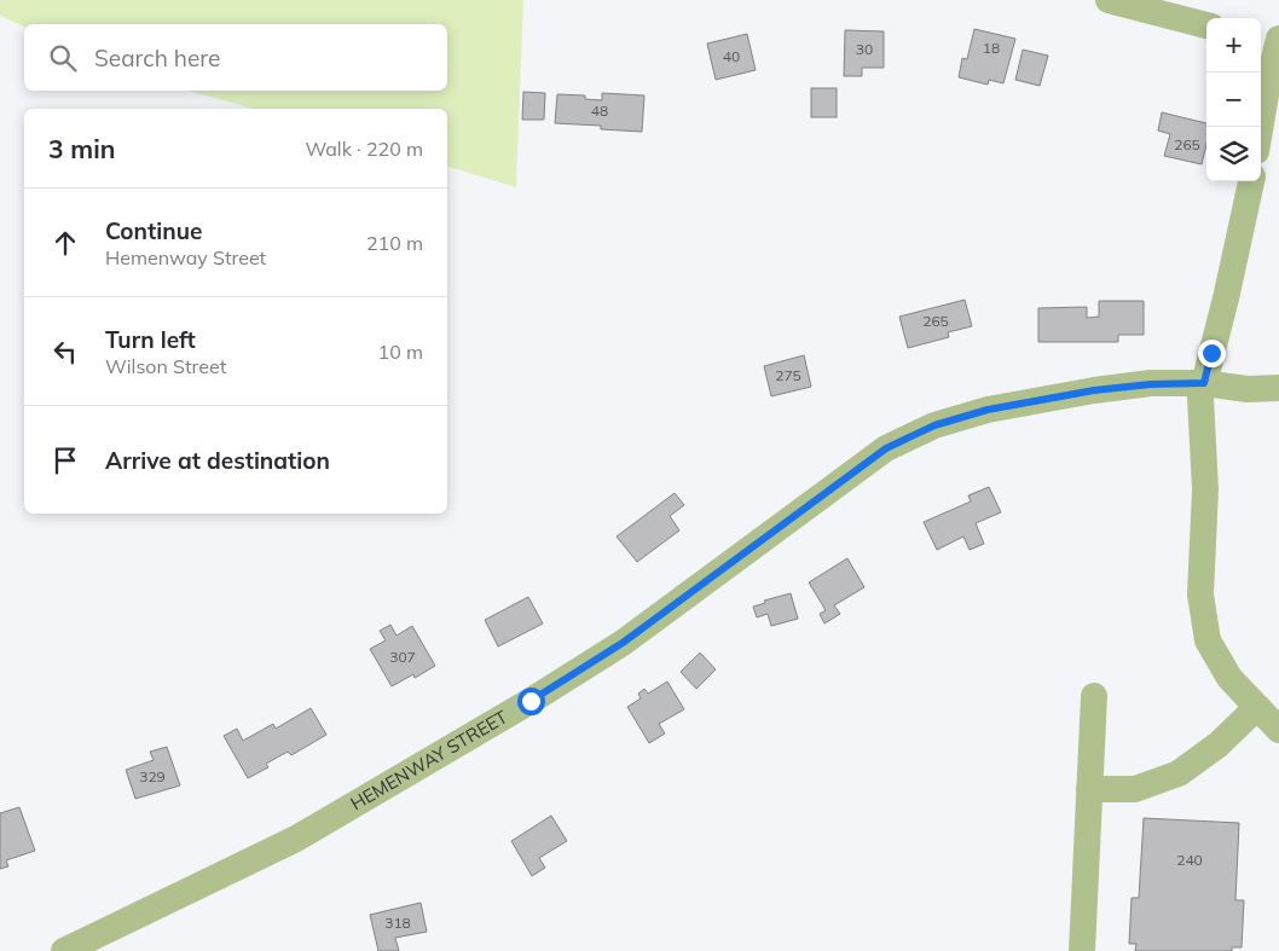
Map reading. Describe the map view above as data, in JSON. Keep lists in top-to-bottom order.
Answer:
{
  "streets": {
    "street": ["HEMENWAY STREET"]
  },
  "house_numbers": [
    "18",
    "30",
    "40",
    "48",
    "265",
    "265",
    "275",
    "307",
    "329",
    "240",
    "318"
  ],
  "page": {
    "map_buttons": ["+", "−"],
    "search": "Search here",
    "heading": ["3 min", "Walk · 220 m"],
    "list": [
      ["Continue", "Hemenway Street", "210 m"],
      ["Turn left", "Wilson Street", "10 m"],
      "Arrive at destination"
    ]
  }
}
